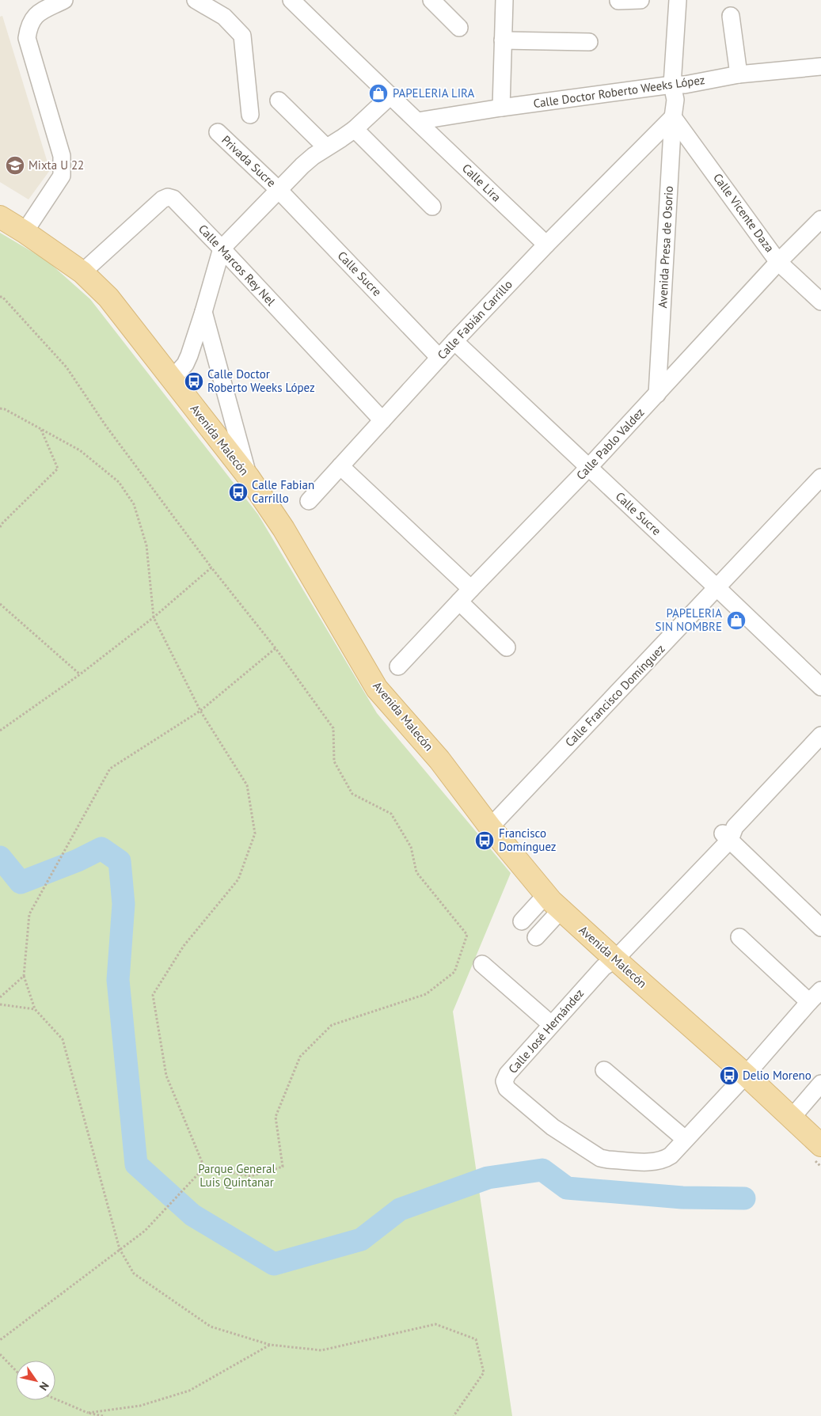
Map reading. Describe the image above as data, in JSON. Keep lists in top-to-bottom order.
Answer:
{
  "streets": {
    "main road": ["Avenida Malecón"],
    "street": [
      "Calle Doctor Roberto Weeks López",
      "Privada Sucre",
      "Calle Lira",
      "Calle Vicente Daza",
      "Avenida Presa de Osorio",
      "Calle Marcos Rey Nel",
      "Calle Sucre",
      "Calle Fabián Carrillo",
      "Calle Pablo Valdez",
      "Calle Francisco Domínguez",
      "Calle José Hernández"
    ]
  },
  "crossings": [
    ["Calle Doctor Roberto Weeks López", "Calle Lira"],
    ["Calle Doctor Roberto Weeks López", "Avenida Presa de Osorio"],
    ["Privada Sucre", "Calle Sucre"],
    ["Calle Lira", "Calle Fabián Carrillo"],
    ["Calle Vicente Daza", "Avenida Presa de Osorio"],
    ["Calle Vicente Daza", "Calle Fabián Carrillo"],
    ["Calle Vicente Daza", "Calle Pablo Valdez"],
    ["Avenida Presa de Osorio", "Calle Fabián Carrillo"],
    ["Avenida Presa de Osorio", "Calle Pablo Valdez"],
    ["Calle Marcos Rey Nel", "Calle Fabián Carrillo"],
    ["Calle Marcos Rey Nel", "Avenida Malecón"],
    ["Calle Sucre", "Calle Fabián Carrillo"],
    ["Calle Sucre", "Calle Pablo Valdez"],
    ["Calle Sucre", "Calle Francisco Domínguez"],
    ["Avenida Malecón", "Calle Francisco Domínguez"],
    ["Avenida Malecón", "Calle José Hernández"]
  ],
  "parks": ["Parque General Luis Quintanar"],
  "places": {
    "shop": ["PAPELERIA LIRA", "PAPELERIA SIN NOMBRE"],
    "school or university": ["Mixta U 22"],
    "bus stop": [
      "Calle Doctor Roberto Weeks López",
      "Calle Fabian Carrillo",
      "Francisco Domínguez",
      "Delio Moreno"
    ]
  },
  "north": "bottom right"
}
